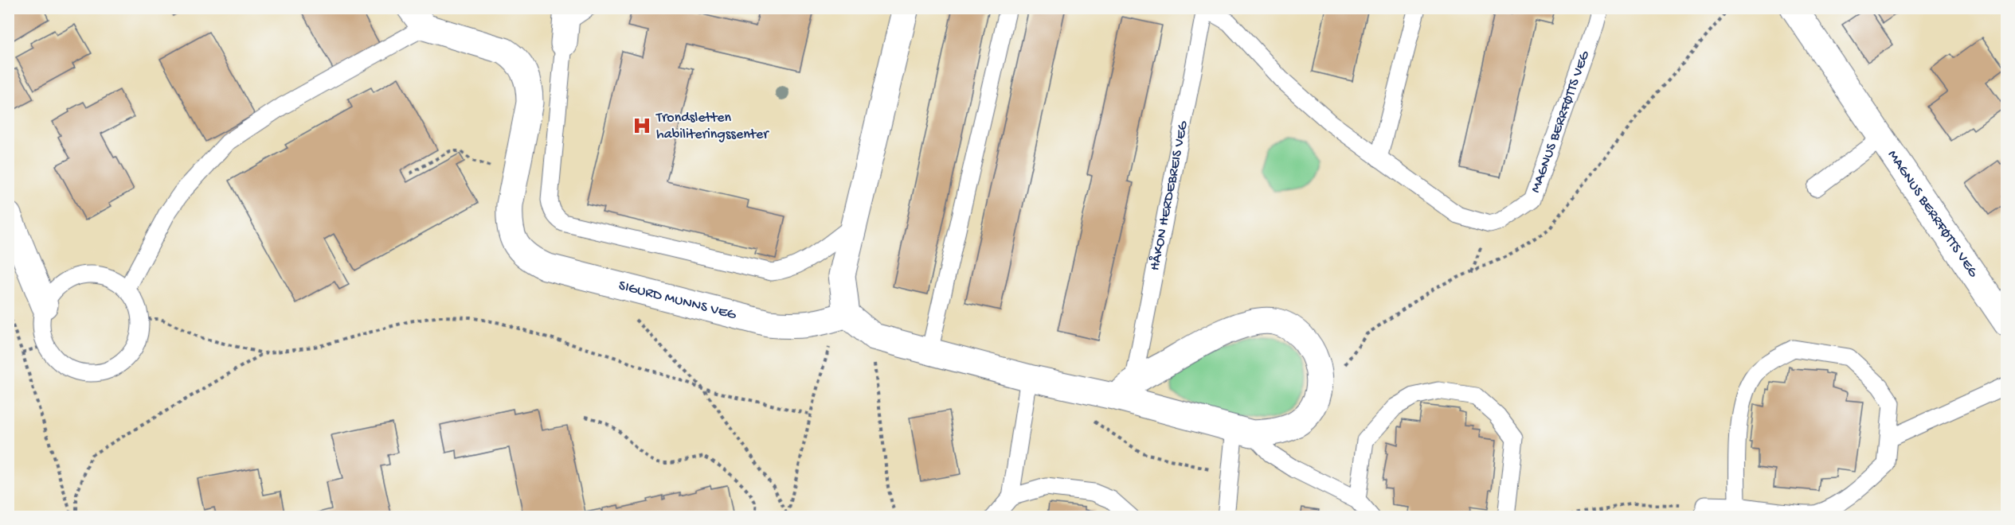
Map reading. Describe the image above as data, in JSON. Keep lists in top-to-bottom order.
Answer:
{
  "streets": {
    "street": ["MAGNUS BERRFØTTS VEG", "SIGURD MUNNS VEG"],
    "lane": ["HÅKON HERDEBREIS VEG"]
  },
  "crossings": [
    ["MAGNUS BERRFØTTS VEG", "HÅKON HERDEBREIS VEG"]
  ],
  "places": {
    "hospital": ["Trondsletten habiliteringssenter"]
  }
}
